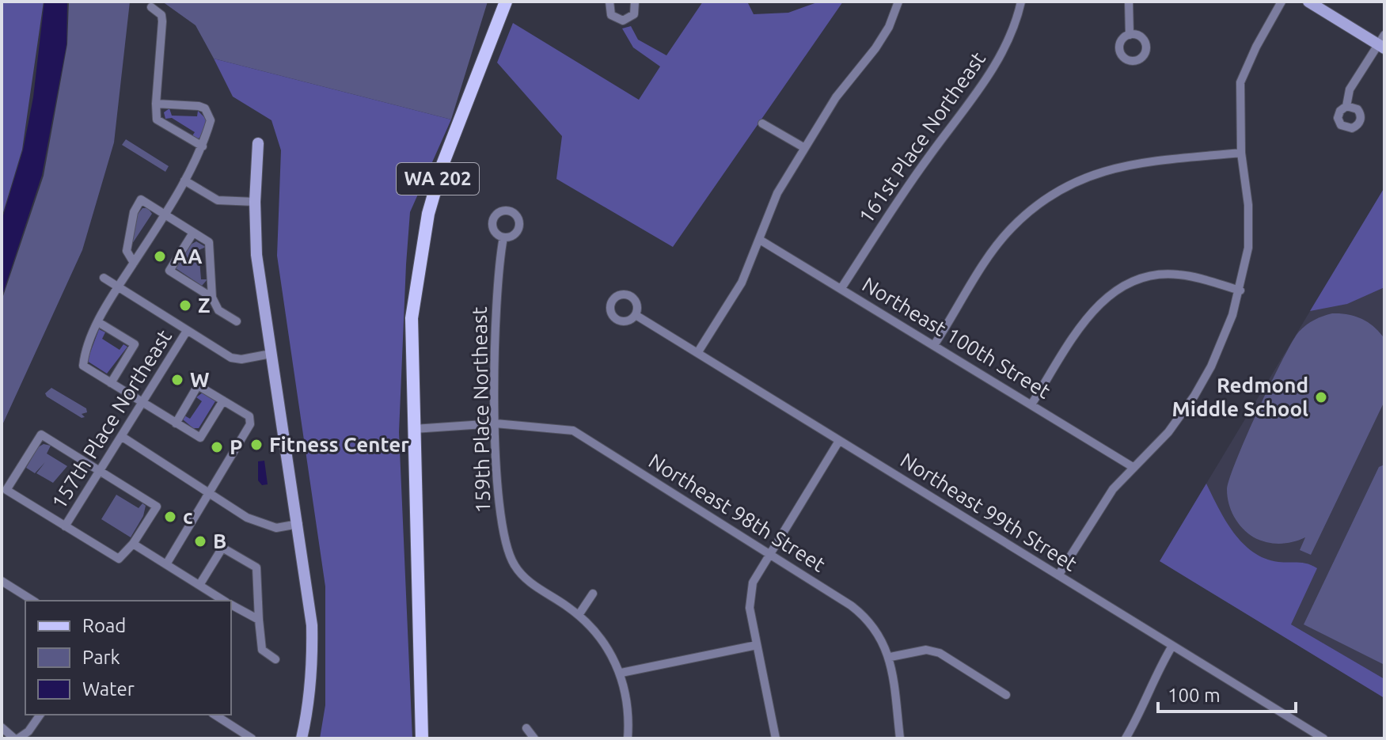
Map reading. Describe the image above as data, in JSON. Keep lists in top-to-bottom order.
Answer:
{
  "streets": {
    "main road": ["WA 202"],
    "street": [
      "161st Place Northeast",
      "Northeast 100th Street",
      "159th Place Northeast",
      "157th Place Northeast",
      "Northeast 99th Street",
      "Northeast 98th Street"
    ]
  },
  "crossings": [
    ["161st Place Northeast", "Northeast 100th Street"],
    ["WA 202", "Northeast 98th Street"],
    ["159th Place Northeast", "Northeast 98th Street"]
  ],
  "places": [
    "AA",
    "Z",
    "W",
    "Redmond Middle School",
    "Fitness Center",
    "P",
    "c",
    "B"
  ],
  "legend": ["Road", "Park", "Water"],
  "scale_bar": "100 m"
}
